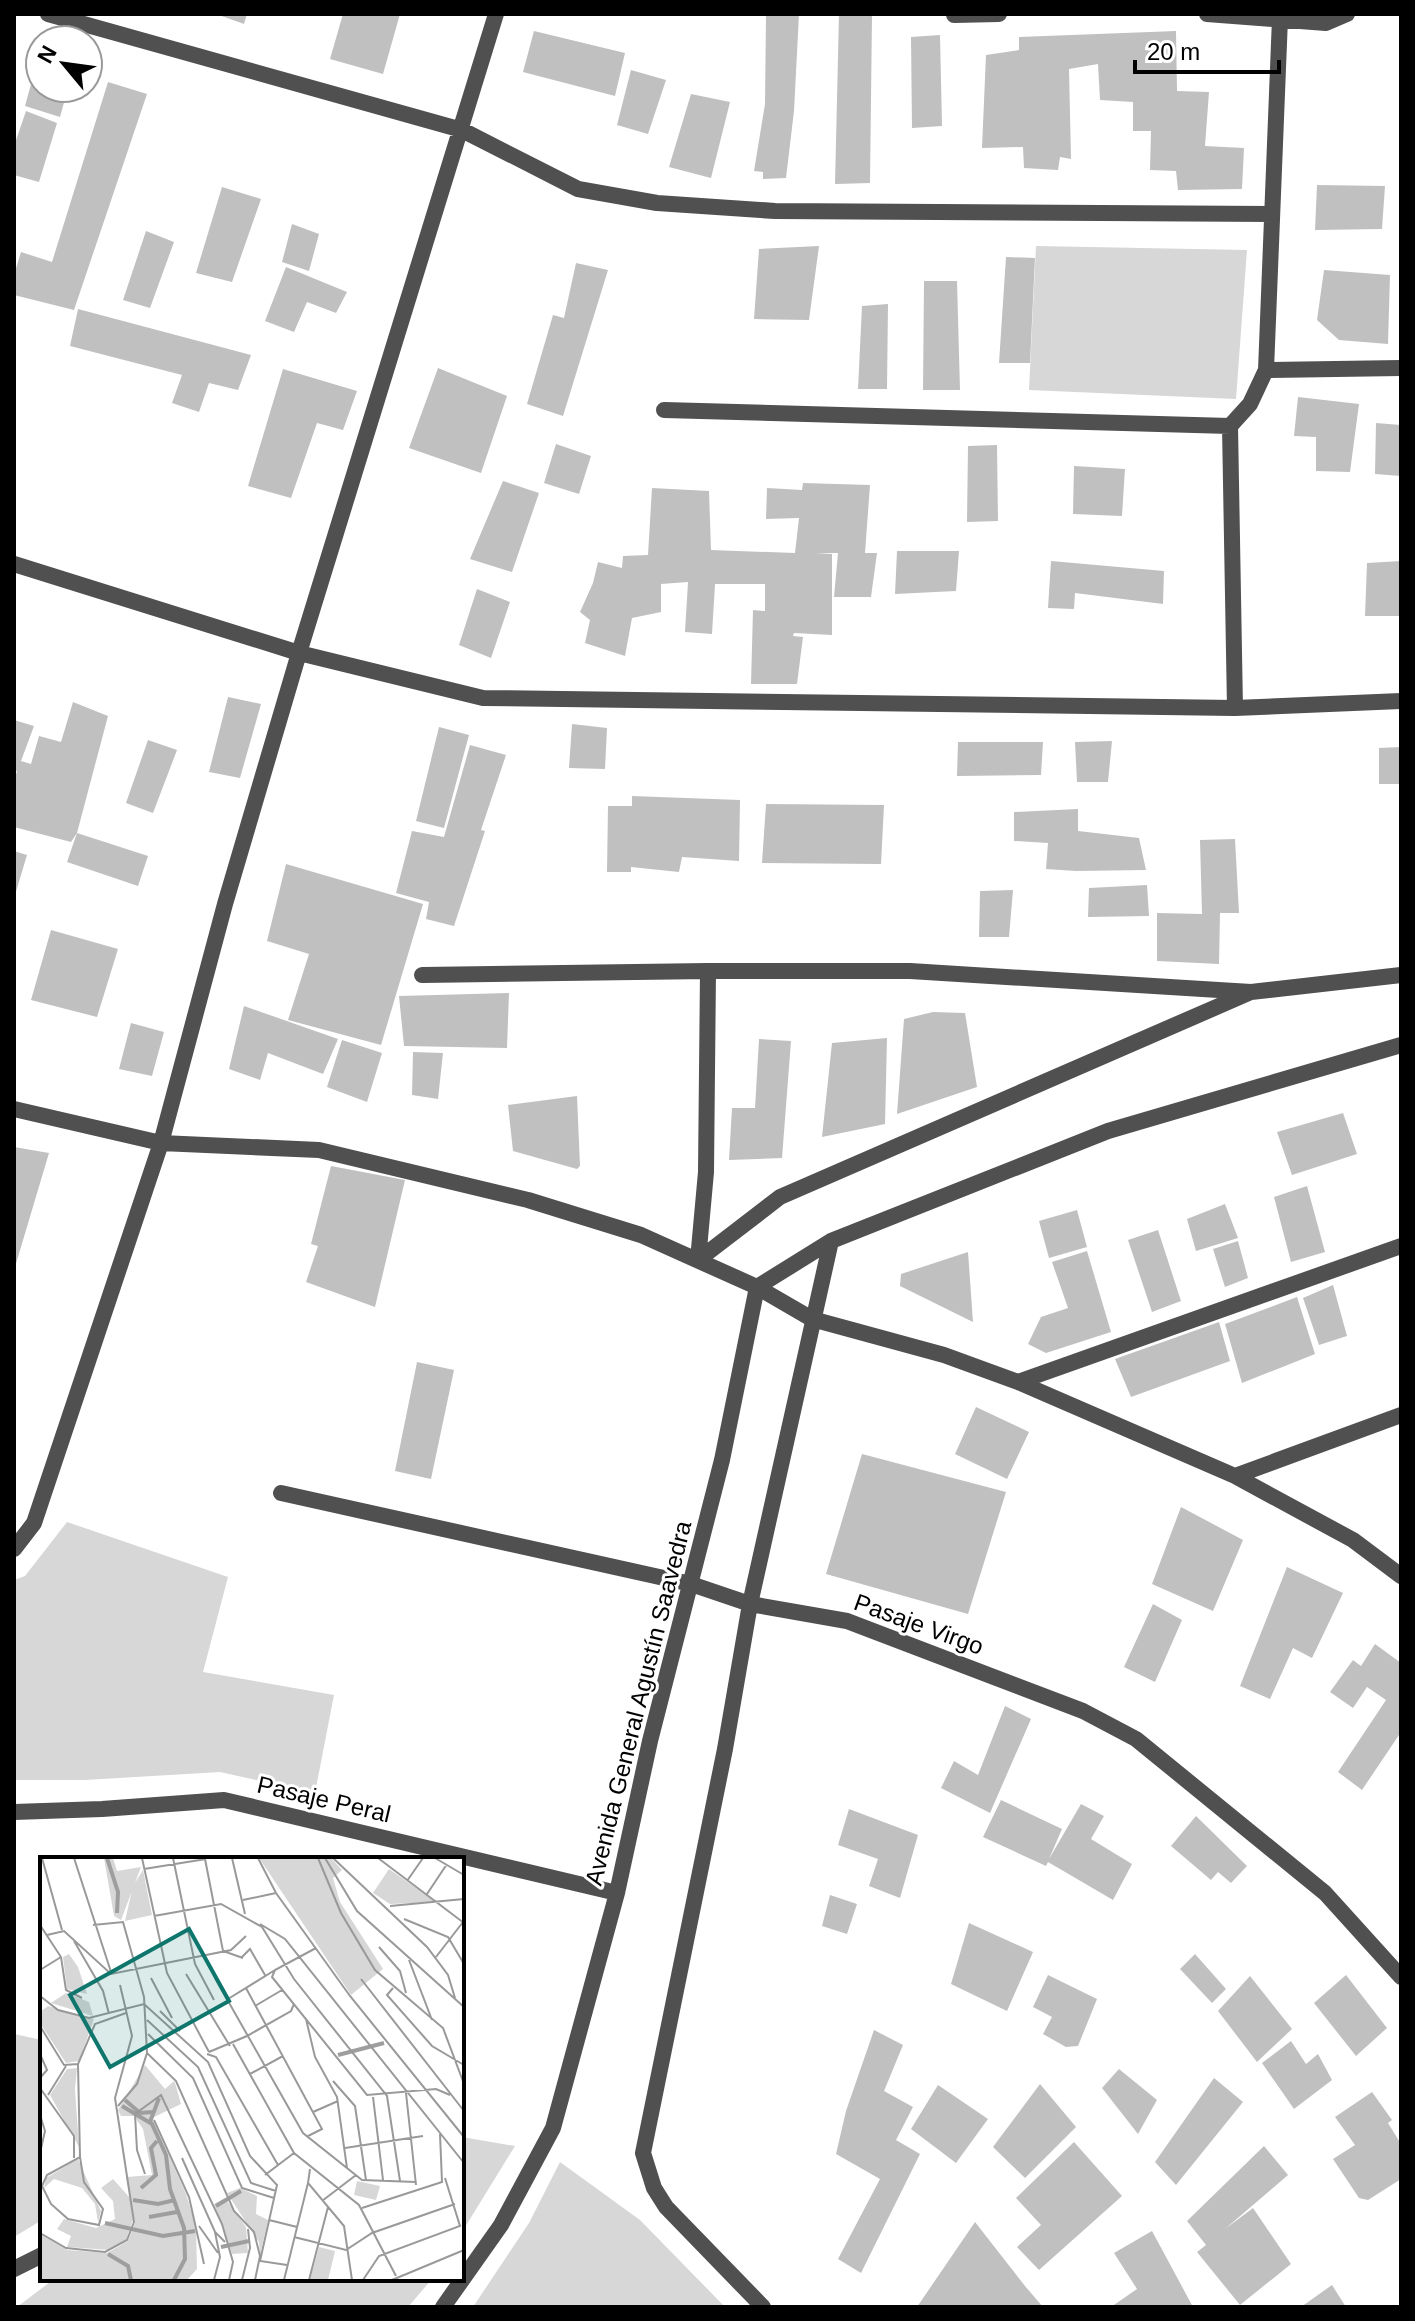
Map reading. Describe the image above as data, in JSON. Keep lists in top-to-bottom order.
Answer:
{
  "streets": {
    "street": ["Pasaje Virgo", "Avenida General Agustín Saavedra", "Pasaje Peral"]
  },
  "crossings": [
    ["Pasaje Virgo", "Avenida General Agustín Saavedra"],
    ["Avenida General Agustín Saavedra", "Pasaje Peral"]
  ],
  "scale_bar": "20 m",
  "north": "top left"
}
